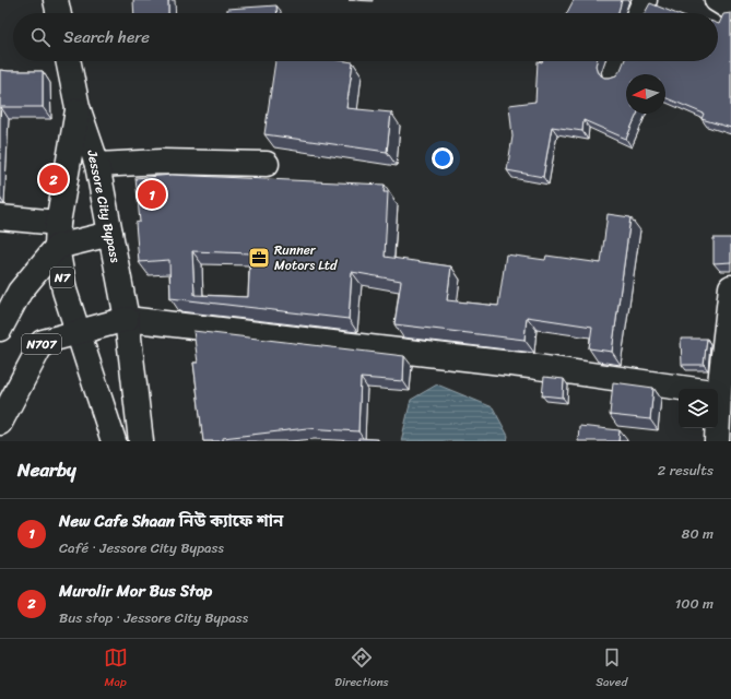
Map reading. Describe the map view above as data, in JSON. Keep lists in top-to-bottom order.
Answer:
{
  "streets": {
    "main road": ["Jessore City Bypass", "N7", "N707"]
  },
  "crossings": [
    ["Jessore City Bypass", "N7"],
    ["Jessore City Bypass", "N707"]
  ],
  "places": {
    "office": ["Runner Motors Ltd"]
  },
  "north": "left",
  "page": {
    "search": "Search here",
    "pins": ["2", "1"],
    "heading": ["Nearby", "2 results"],
    "list": [
      {
        "mark": "1",
        "name": "New Cafe Shaan নিউ ক্যাফে শান",
        "note": "Café · Jessore City Bypass",
        "value": "80 m"
      },
      {
        "mark": "2",
        "name": "Murolir Mor Bus Stop",
        "note": "Bus stop · Jessore City Bypass",
        "value": "100 m"
      }
    ],
    "nav": ["Map", "Directions", "Saved"]
  }
}
